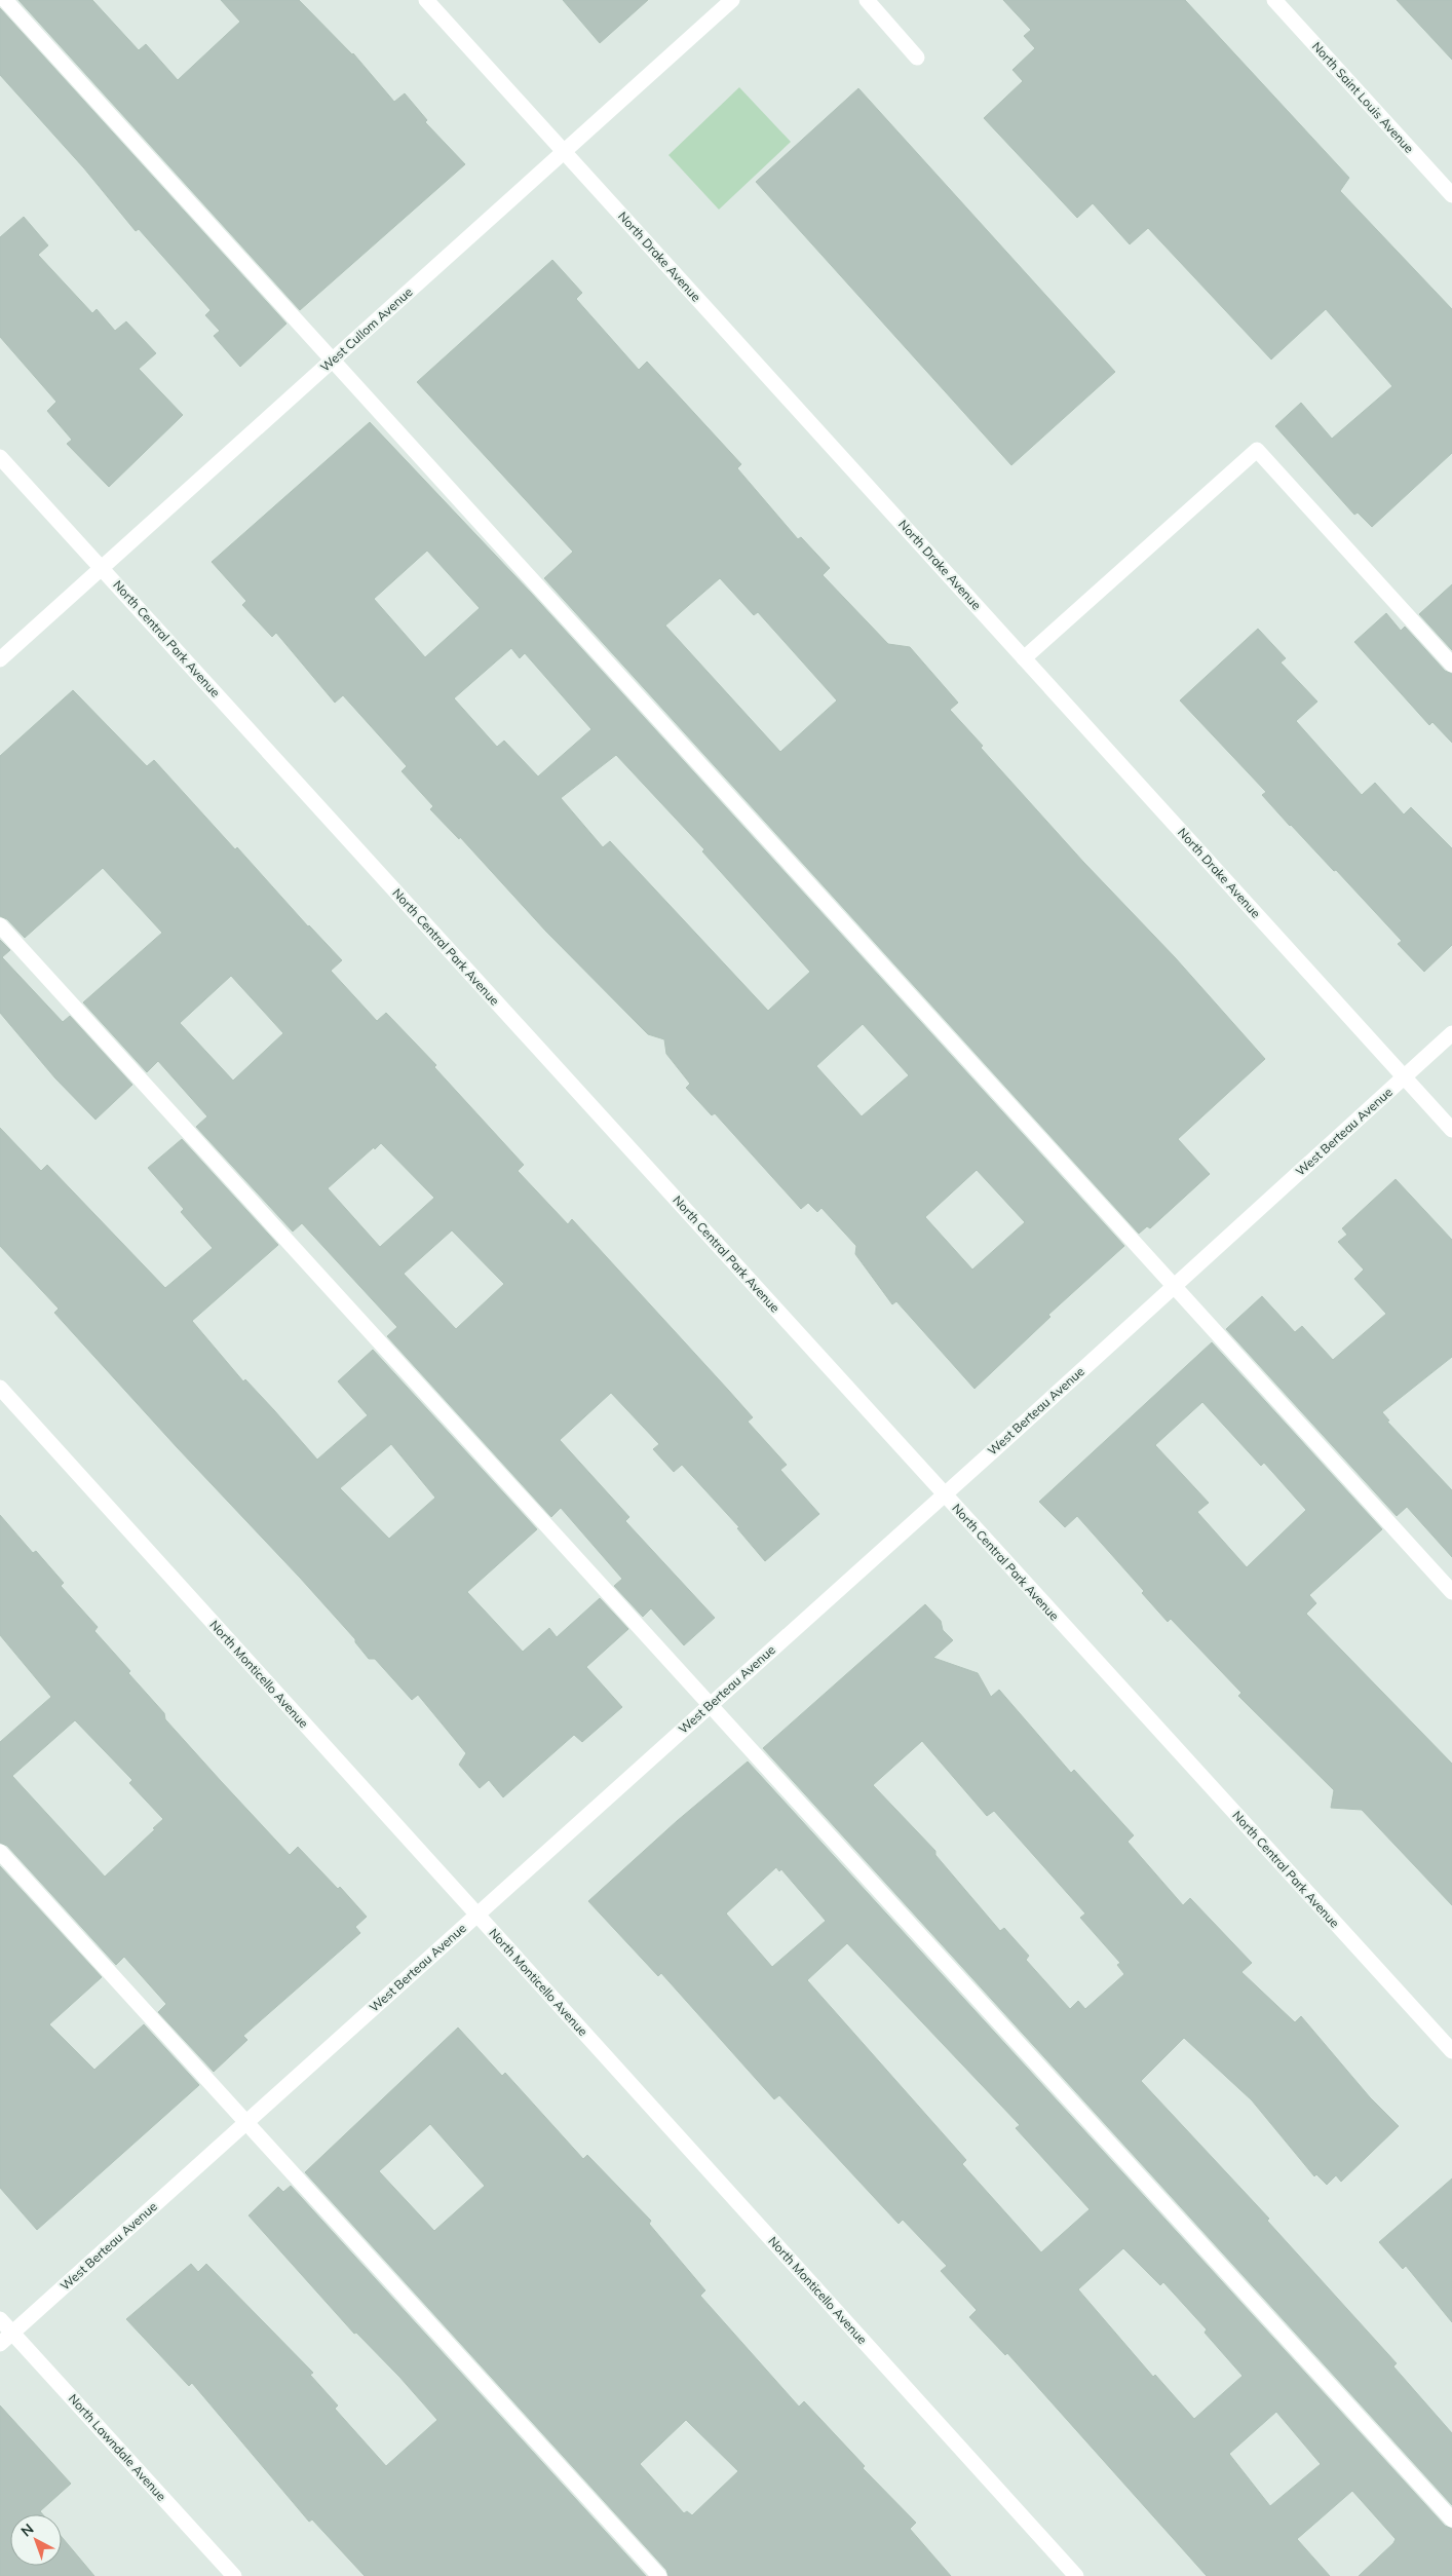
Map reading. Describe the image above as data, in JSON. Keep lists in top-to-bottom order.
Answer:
{
  "streets": {
    "street": [
      "North Saint Louis Avenue",
      "North Drake Avenue",
      "West Cullom Avenue",
      "North Central Park Avenue",
      "West Berteau Avenue",
      "North Monticello Avenue",
      "North Lawndale Avenue"
    ]
  },
  "crossings": [
    ["North Drake Avenue", "West Cullom Avenue"],
    ["North Drake Avenue", "West Berteau Avenue"],
    ["West Cullom Avenue", "North Central Park Avenue"],
    ["North Central Park Avenue", "West Berteau Avenue"],
    ["West Berteau Avenue", "North Monticello Avenue"],
    ["West Berteau Avenue", "North Lawndale Avenue"]
  ],
  "north": "top left"
}
